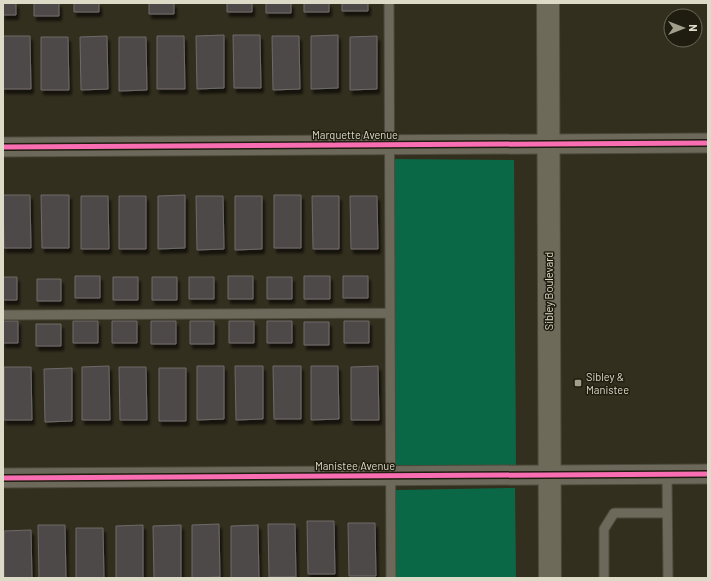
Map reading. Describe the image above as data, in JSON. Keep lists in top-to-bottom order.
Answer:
{
  "streets": {
    "main road": ["Sibley Boulevard"],
    "street": ["Marquette Avenue", "Manistee Avenue"]
  },
  "crossings": [
    ["Marquette Avenue", "Sibley Boulevard"],
    ["Sibley Boulevard", "Manistee Avenue"]
  ],
  "places": {
    "transit": ["Sibley & Manistee"]
  },
  "north": "right"
}
